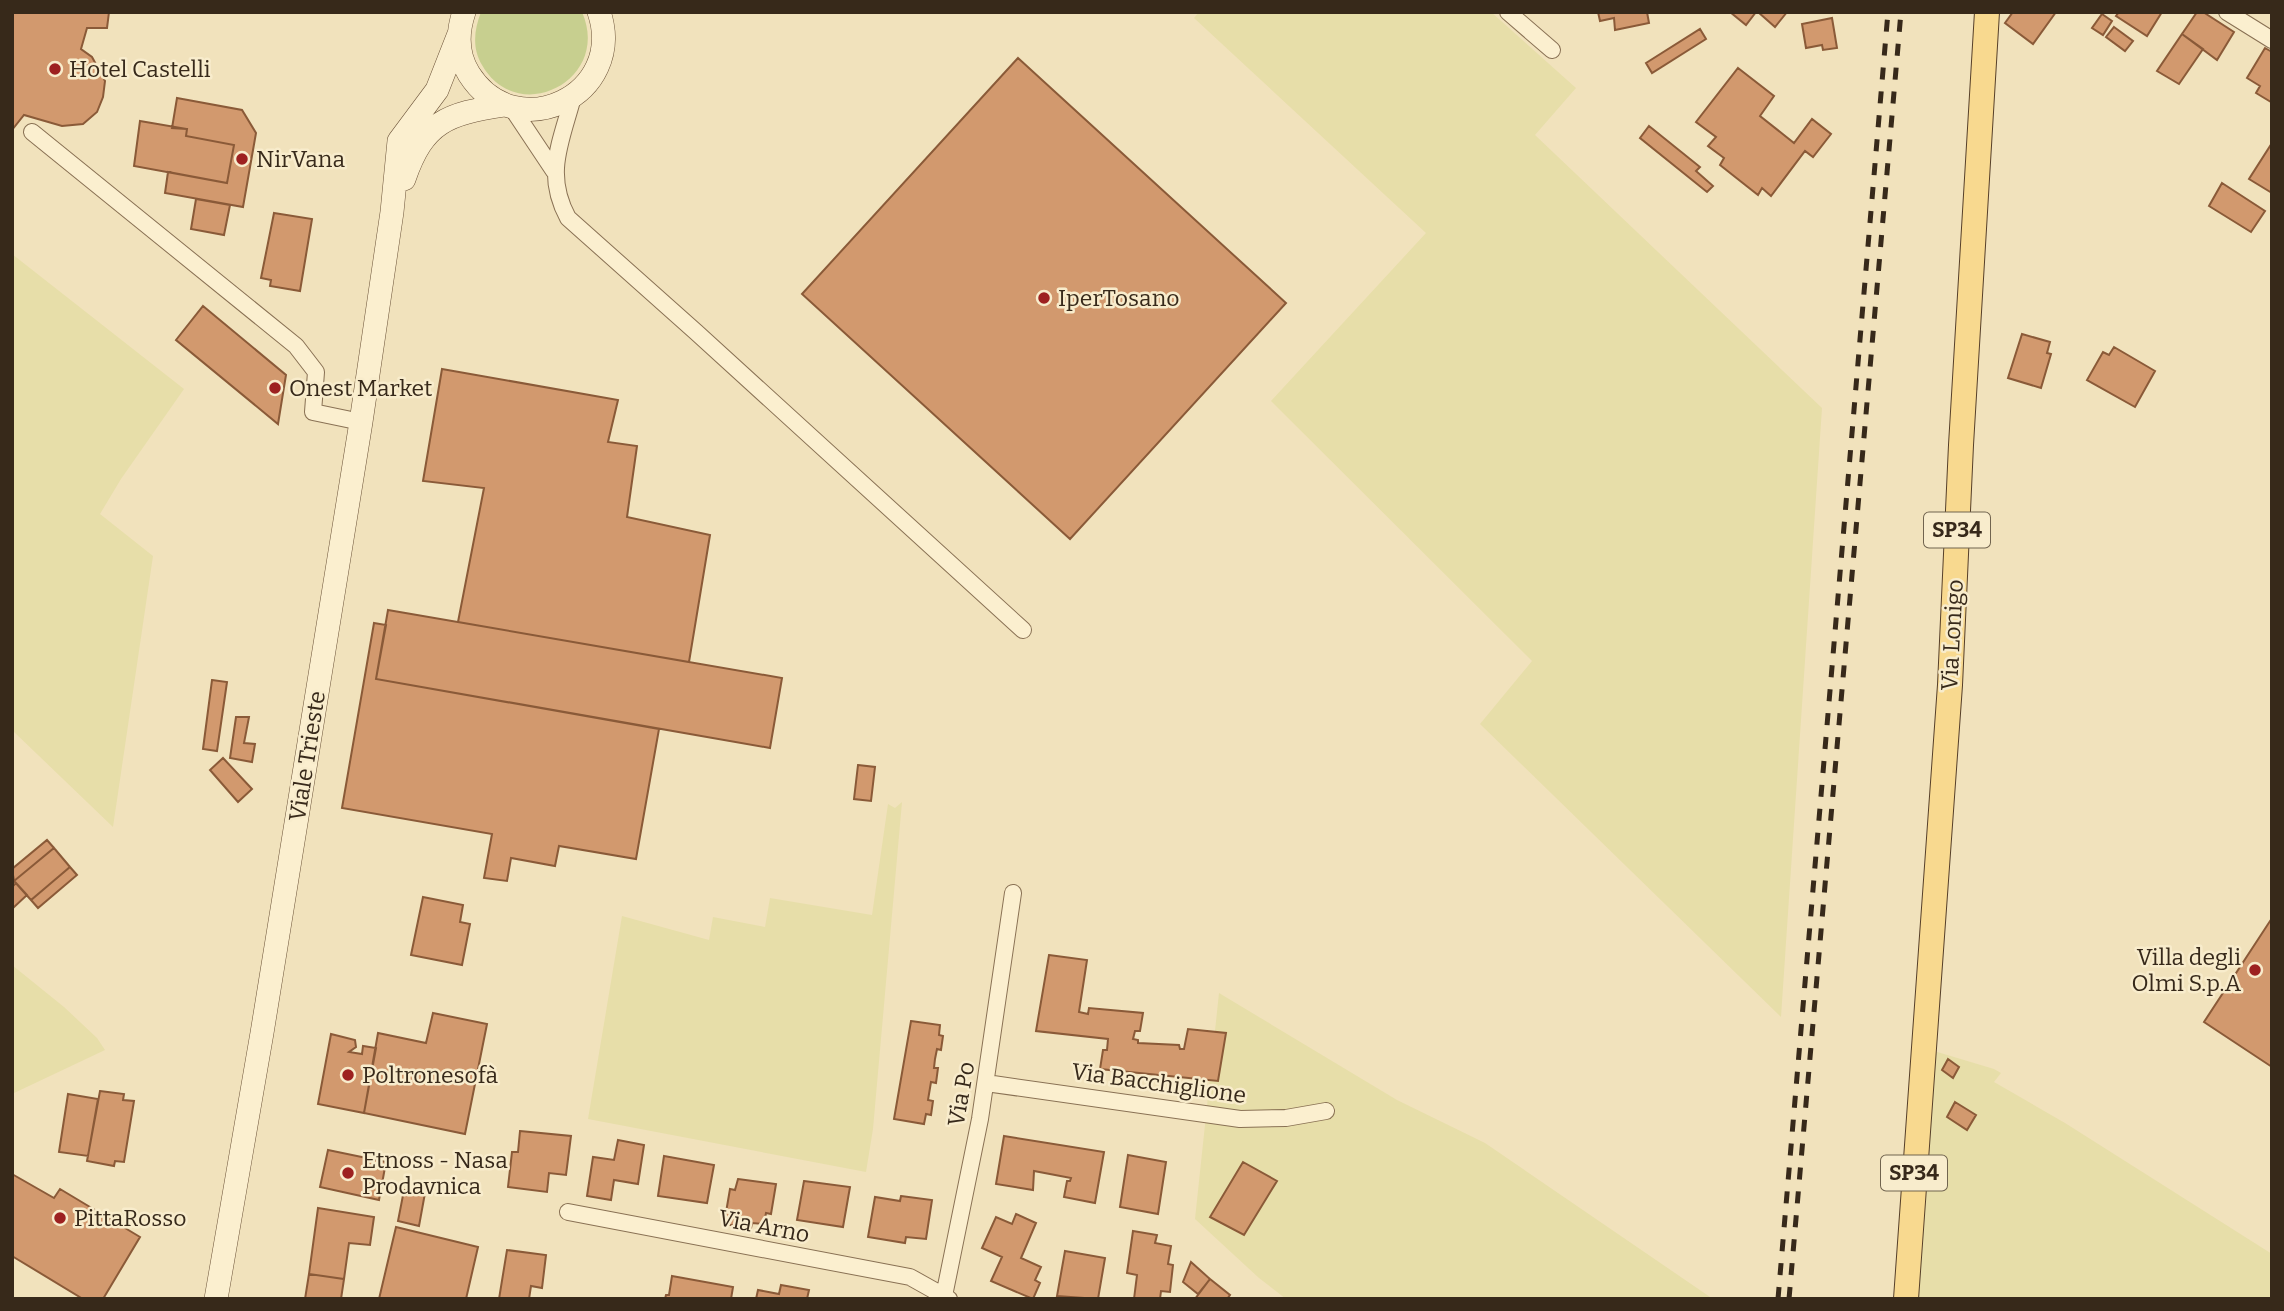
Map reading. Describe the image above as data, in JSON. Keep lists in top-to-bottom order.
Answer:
{
  "streets": {
    "main road": ["SP34", "Via Lonigo", "Viale Trieste"],
    "street": ["Via Bacchiglione", "Via Po", "Via Arno"]
  },
  "crossings": [
    ["Via Bacchiglione", "Via Po"],
    ["Via Po", "Via Arno"]
  ],
  "places": [
    "Hotel Castelli",
    "NirVana",
    "IperTosano",
    "Onest Market",
    "Villa degli Olmi S.p.A",
    "Poltronesofà",
    "Etnoss - Nasa Prodavnica",
    "PittaRosso"
  ]
}
